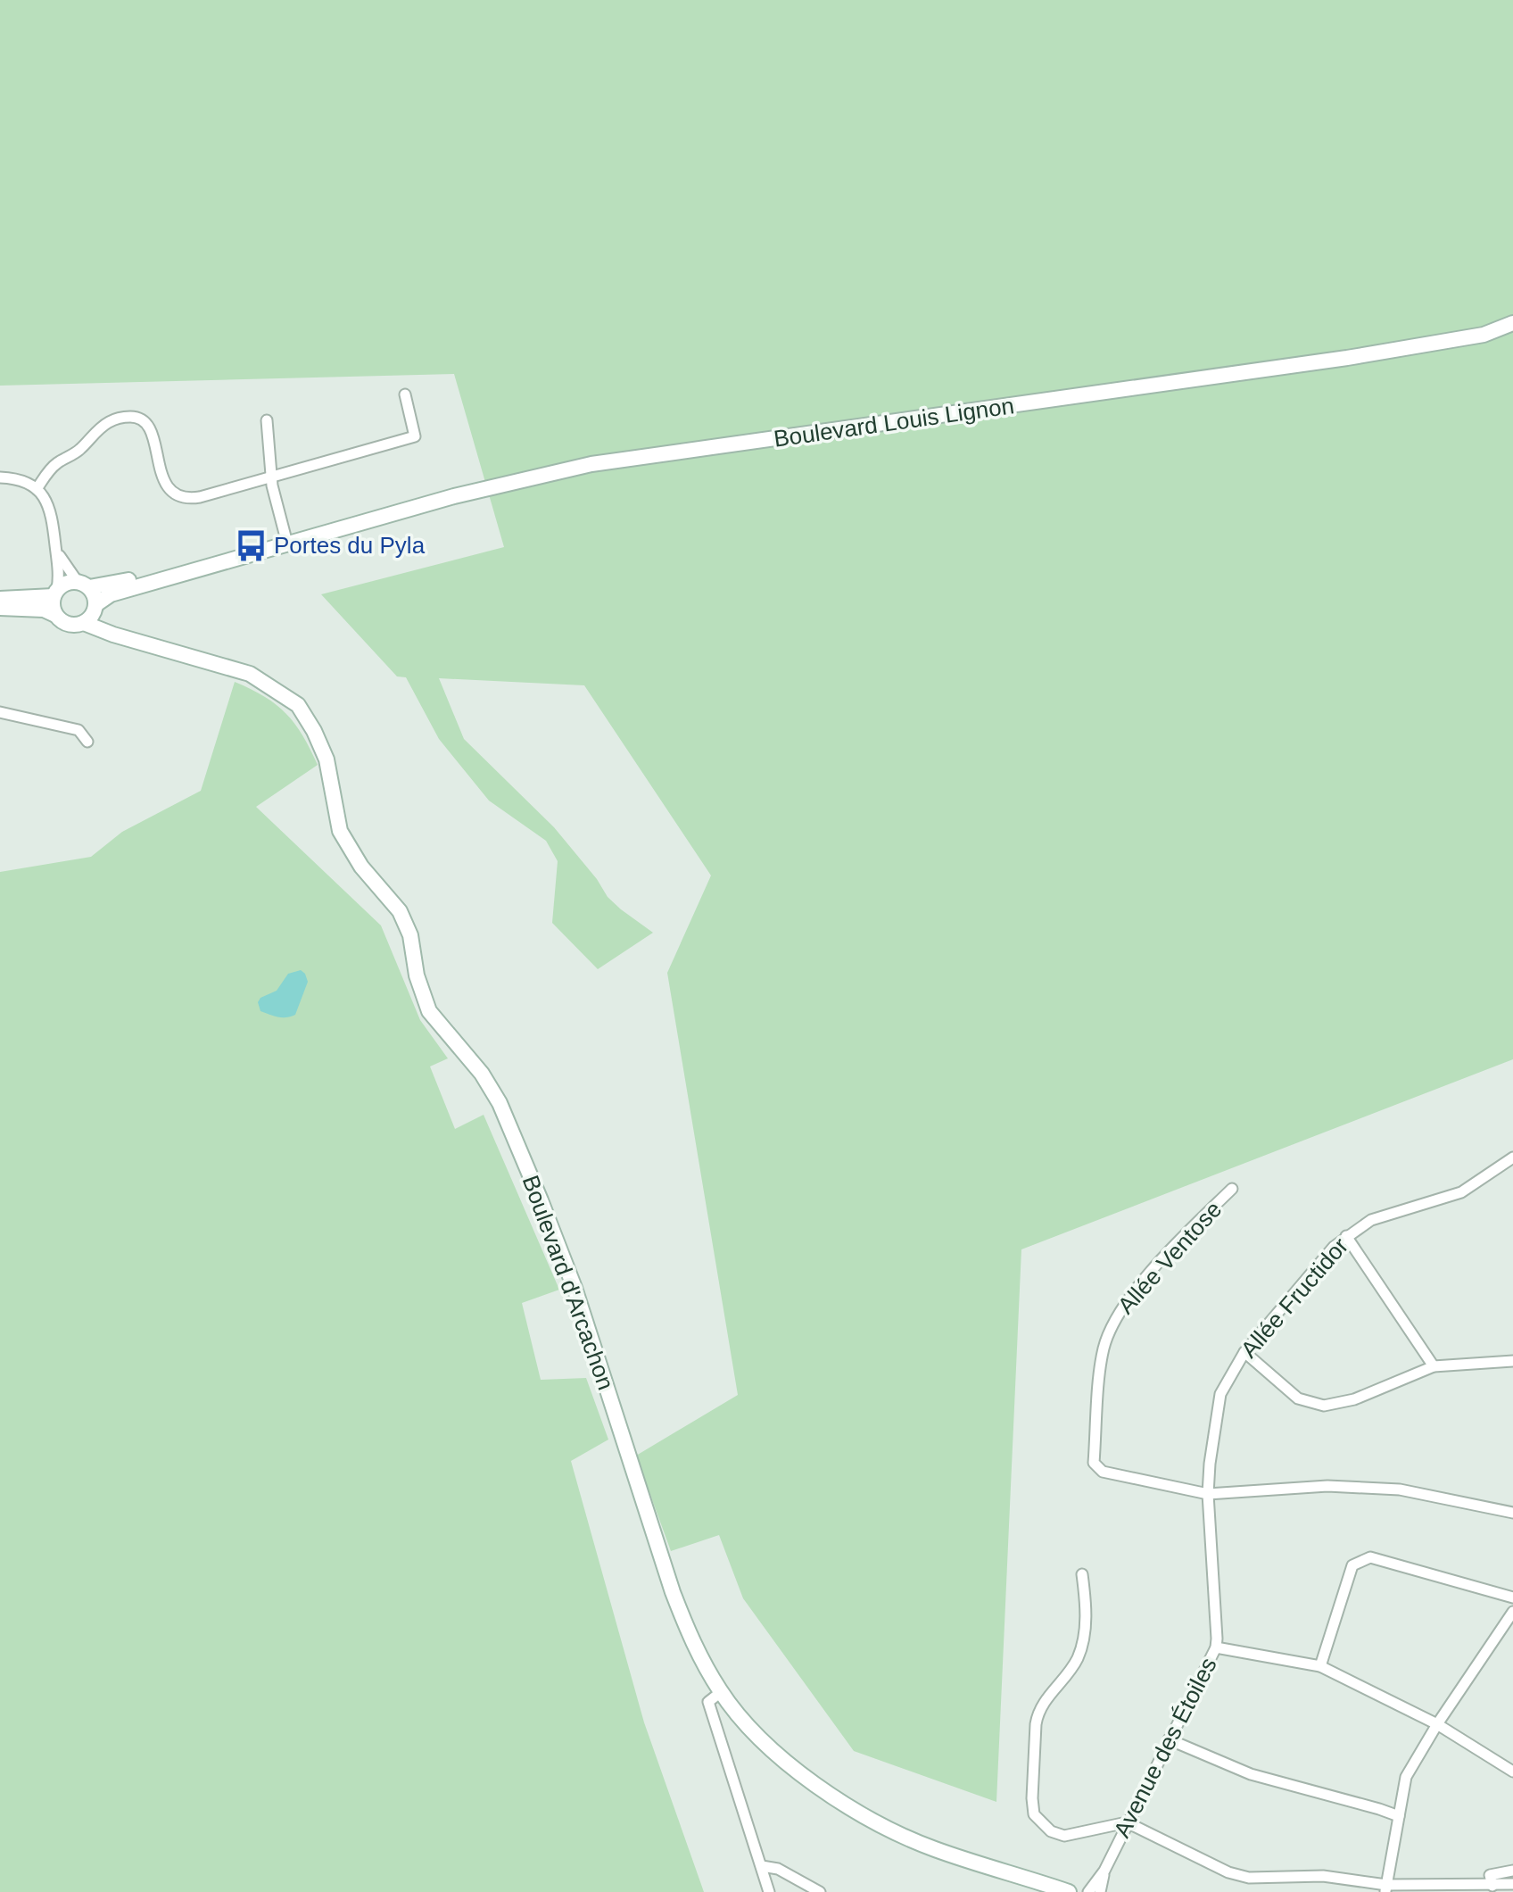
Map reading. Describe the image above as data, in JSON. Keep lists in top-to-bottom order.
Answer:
{
  "streets": {
    "main road": ["Boulevard Louis Lignon", "Boulevard d'Arcachon"],
    "street": ["Allée Ventose", "Allée Fructidor", "Avenue des Étoiles"]
  },
  "crossings": [
    ["Allée Ventose", "Allée Fructidor"],
    ["Allée Ventose", "Avenue des Étoiles"],
    ["Allée Fructidor", "Avenue des Étoiles"]
  ],
  "places": {
    "bus stop": ["Portes du Pyla"]
  }
}
